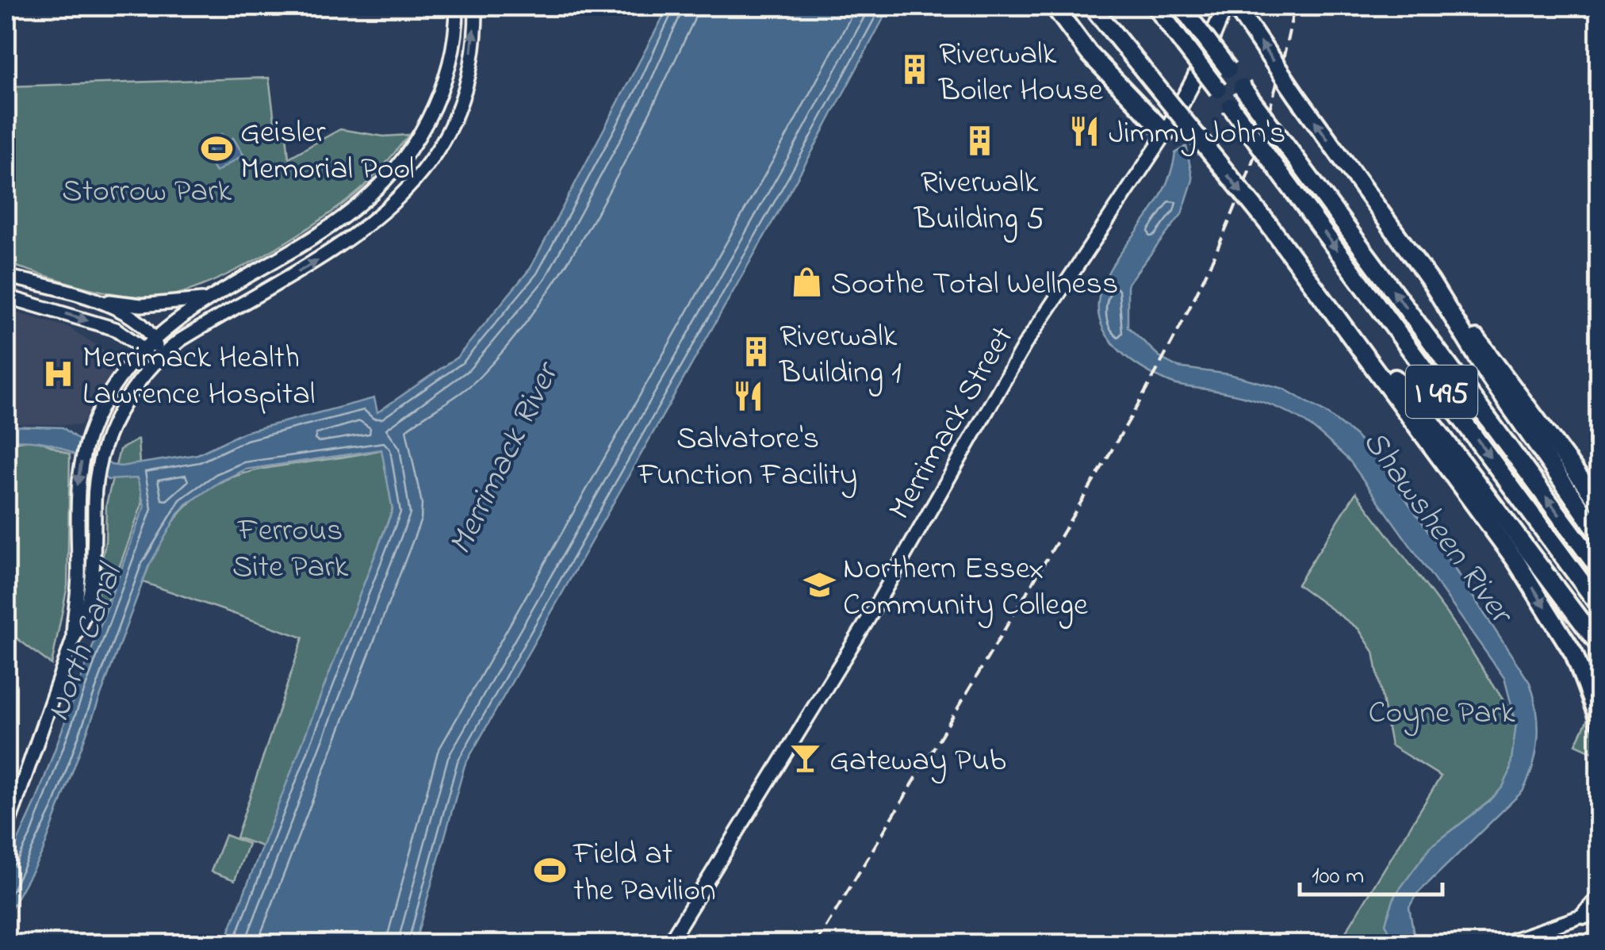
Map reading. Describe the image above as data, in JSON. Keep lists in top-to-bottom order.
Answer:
{
  "streets": {
    "highway": ["I 495", "Merrimack Street"]
  },
  "water": ["Merrimack River", "Shawsheen River", "North Canal"],
  "parks": ["Storrow Park", "Ferrous Site Park", "Coyne Park"],
  "places": {
    "building": ["Riverwalk Boiler House", "Riverwalk Building 5", "Riverwalk Building 1"],
    "restaurant": ["Jimmy John's", "Salvatore's Function Facility"],
    "sports": ["Geisler Memorial Pool", "Field at the Pavilion"],
    "shop": ["Soothe Total Wellness"],
    "hospital": ["Merrimack Health Lawrence Hospital"],
    "school or university": ["Northern Essex Community College"],
    "bar": ["Gateway Pub"]
  },
  "scale_bar": "100 m"
}
